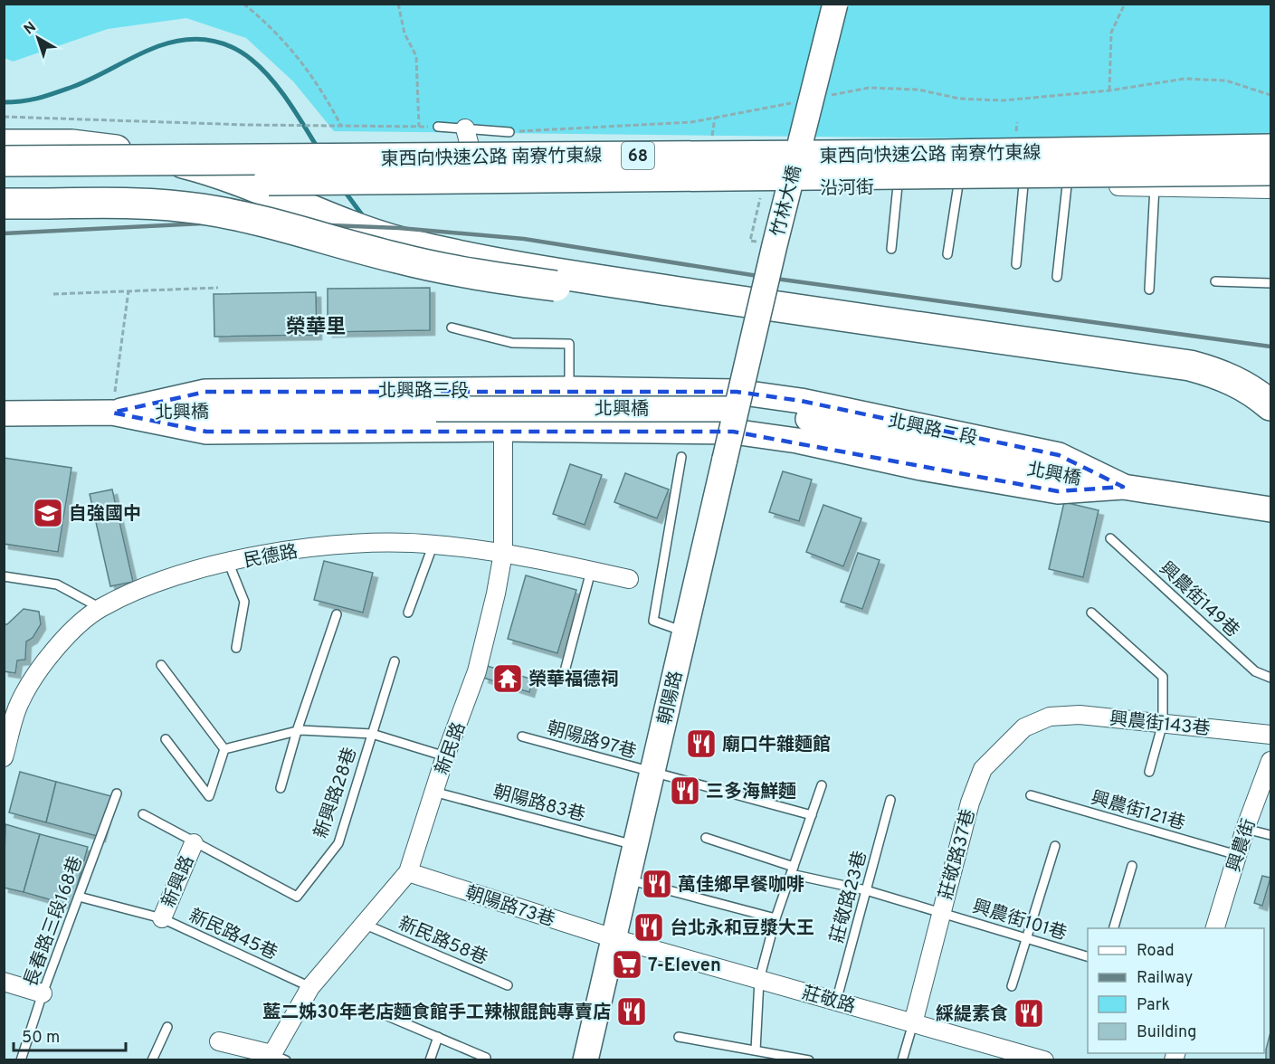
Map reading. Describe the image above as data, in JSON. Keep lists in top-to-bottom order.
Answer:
{
  "streets": {
    "highway": ["東西向快速公路 南寮竹東線", "68"],
    "street": [
      "沿河街",
      "竹林大橋",
      "北興路三段",
      "北興橋",
      "北興路二段",
      "民德路",
      "朝陽路",
      "興農街143巷",
      "新民路",
      "興農街",
      "莊敬路37巷",
      "新興路",
      "朝陽路73巷",
      "莊敬路"
    ],
    "lane": [
      "興農街149巷",
      "朝陽路97巷",
      "新興路28巷",
      "朝陽路83巷",
      "興農街121巷",
      "莊敬路23巷",
      "興農街101巷",
      "長春路三段168巷",
      "新民路45巷",
      "新民路58巷"
    ]
  },
  "crossings": [
    ["竹林大橋", "朝陽路"],
    ["北興路三段", "北興橋"],
    ["北興路三段", "北興路二段"],
    ["北興路三段", "朝陽路"],
    ["北興路三段", "新民路"],
    ["北興橋", "北興路二段"],
    ["北興橋", "朝陽路"],
    ["北興路二段", "朝陽路"],
    ["民德路", "新民路"],
    ["朝陽路", "朝陽路97巷"],
    ["朝陽路", "朝陽路83巷"],
    ["朝陽路", "朝陽路73巷"],
    ["朝陽路", "莊敬路"],
    ["興農街143巷", "莊敬路37巷"],
    ["新民路", "朝陽路83巷"],
    ["新民路", "朝陽路73巷"],
    ["新民路", "新民路45巷"],
    ["新民路", "新民路58巷"],
    ["新興路28巷", "新興路"],
    ["興農街121巷", "興農街"],
    ["莊敬路37巷", "興農街101巷"],
    ["莊敬路37巷", "莊敬路"],
    ["新興路", "新民路45巷"],
    ["莊敬路23巷", "興農街101巷"],
    ["莊敬路23巷", "莊敬路"],
    ["朝陽路73巷", "莊敬路"],
    ["長春路三段168巷", "新民路45巷"]
  ],
  "districts": ["榮華里"],
  "places": {
    "school or university": ["自強國中"],
    "temple": ["榮華福德祠"],
    "restaurant": [
      "廟口牛雜麵館",
      "三多海鮮麵",
      "萬佳鄉早餐咖啡",
      "台北永和豆漿大王",
      "藍二姊30年老店麵食館手工辣椒餛飩專賣店",
      "綵緹素食"
    ],
    "supermarket": ["7-Eleven"]
  },
  "legend": [
    "Road",
    "Railway",
    "Park",
    "Building"
  ],
  "scale_bar": "50 m",
  "north": "top left"
}
